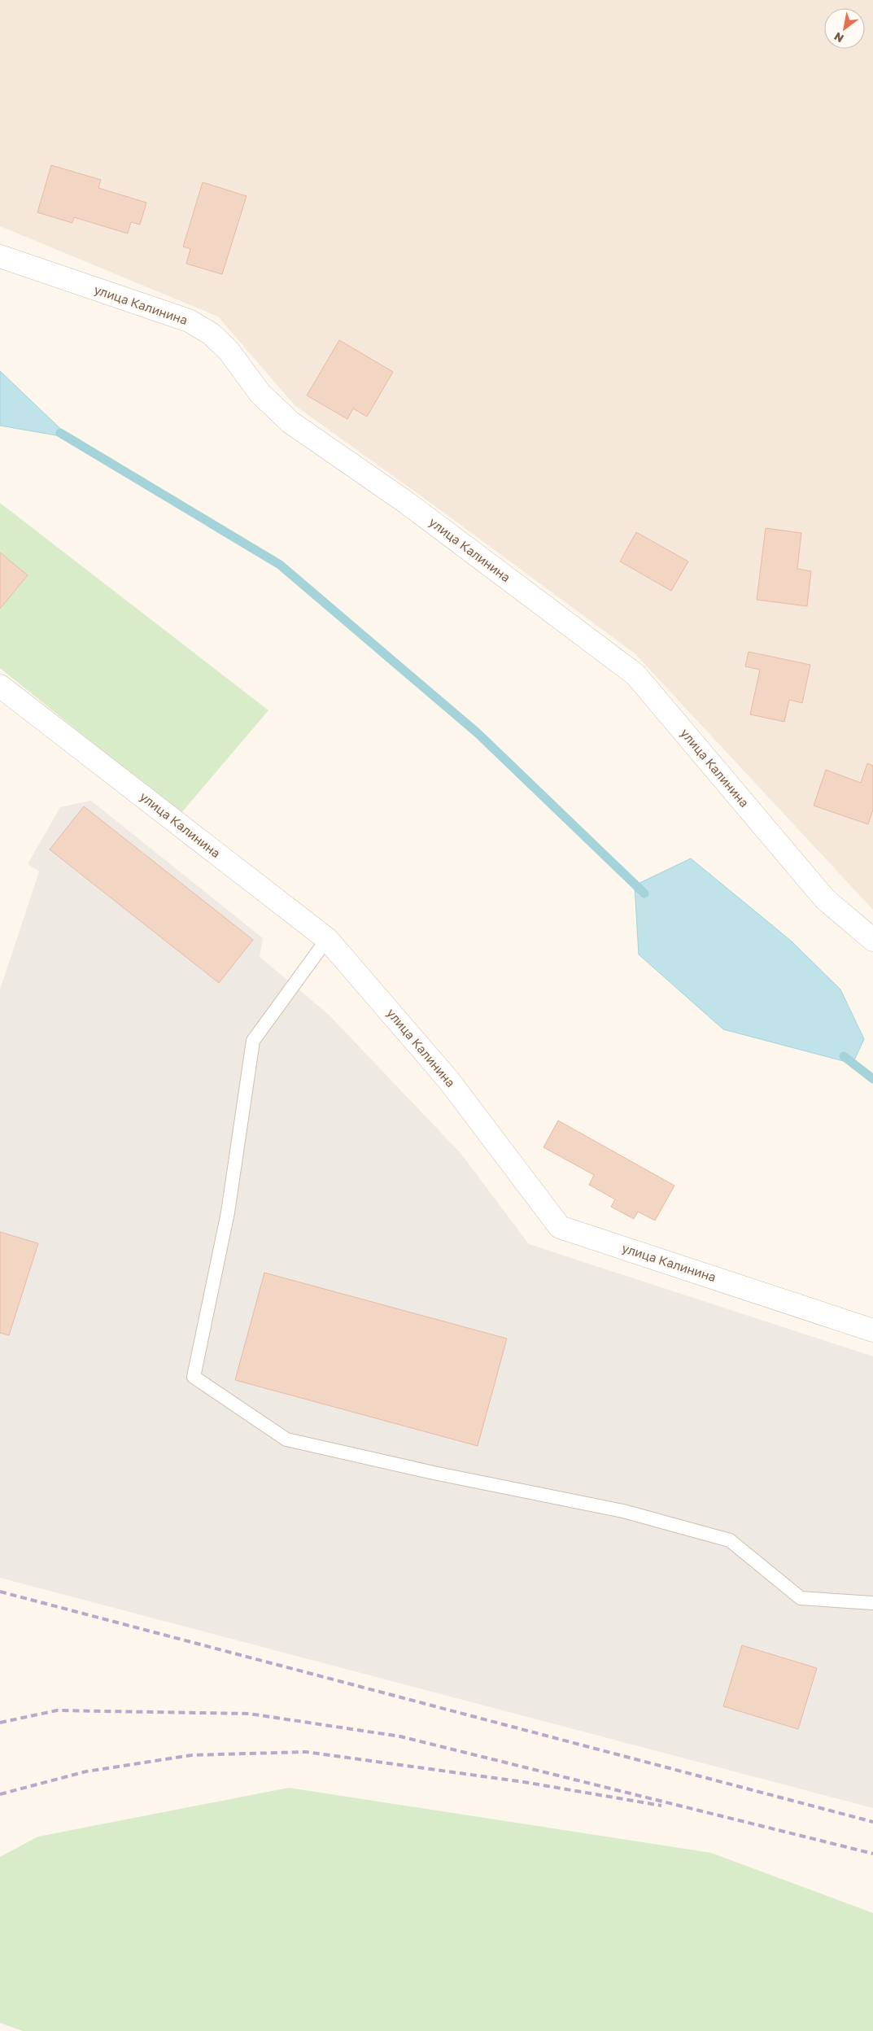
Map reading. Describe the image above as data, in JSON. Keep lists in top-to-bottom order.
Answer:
{
  "streets": {
    "street": ["улица Калинина"]
  },
  "north": "bottom left"
}
